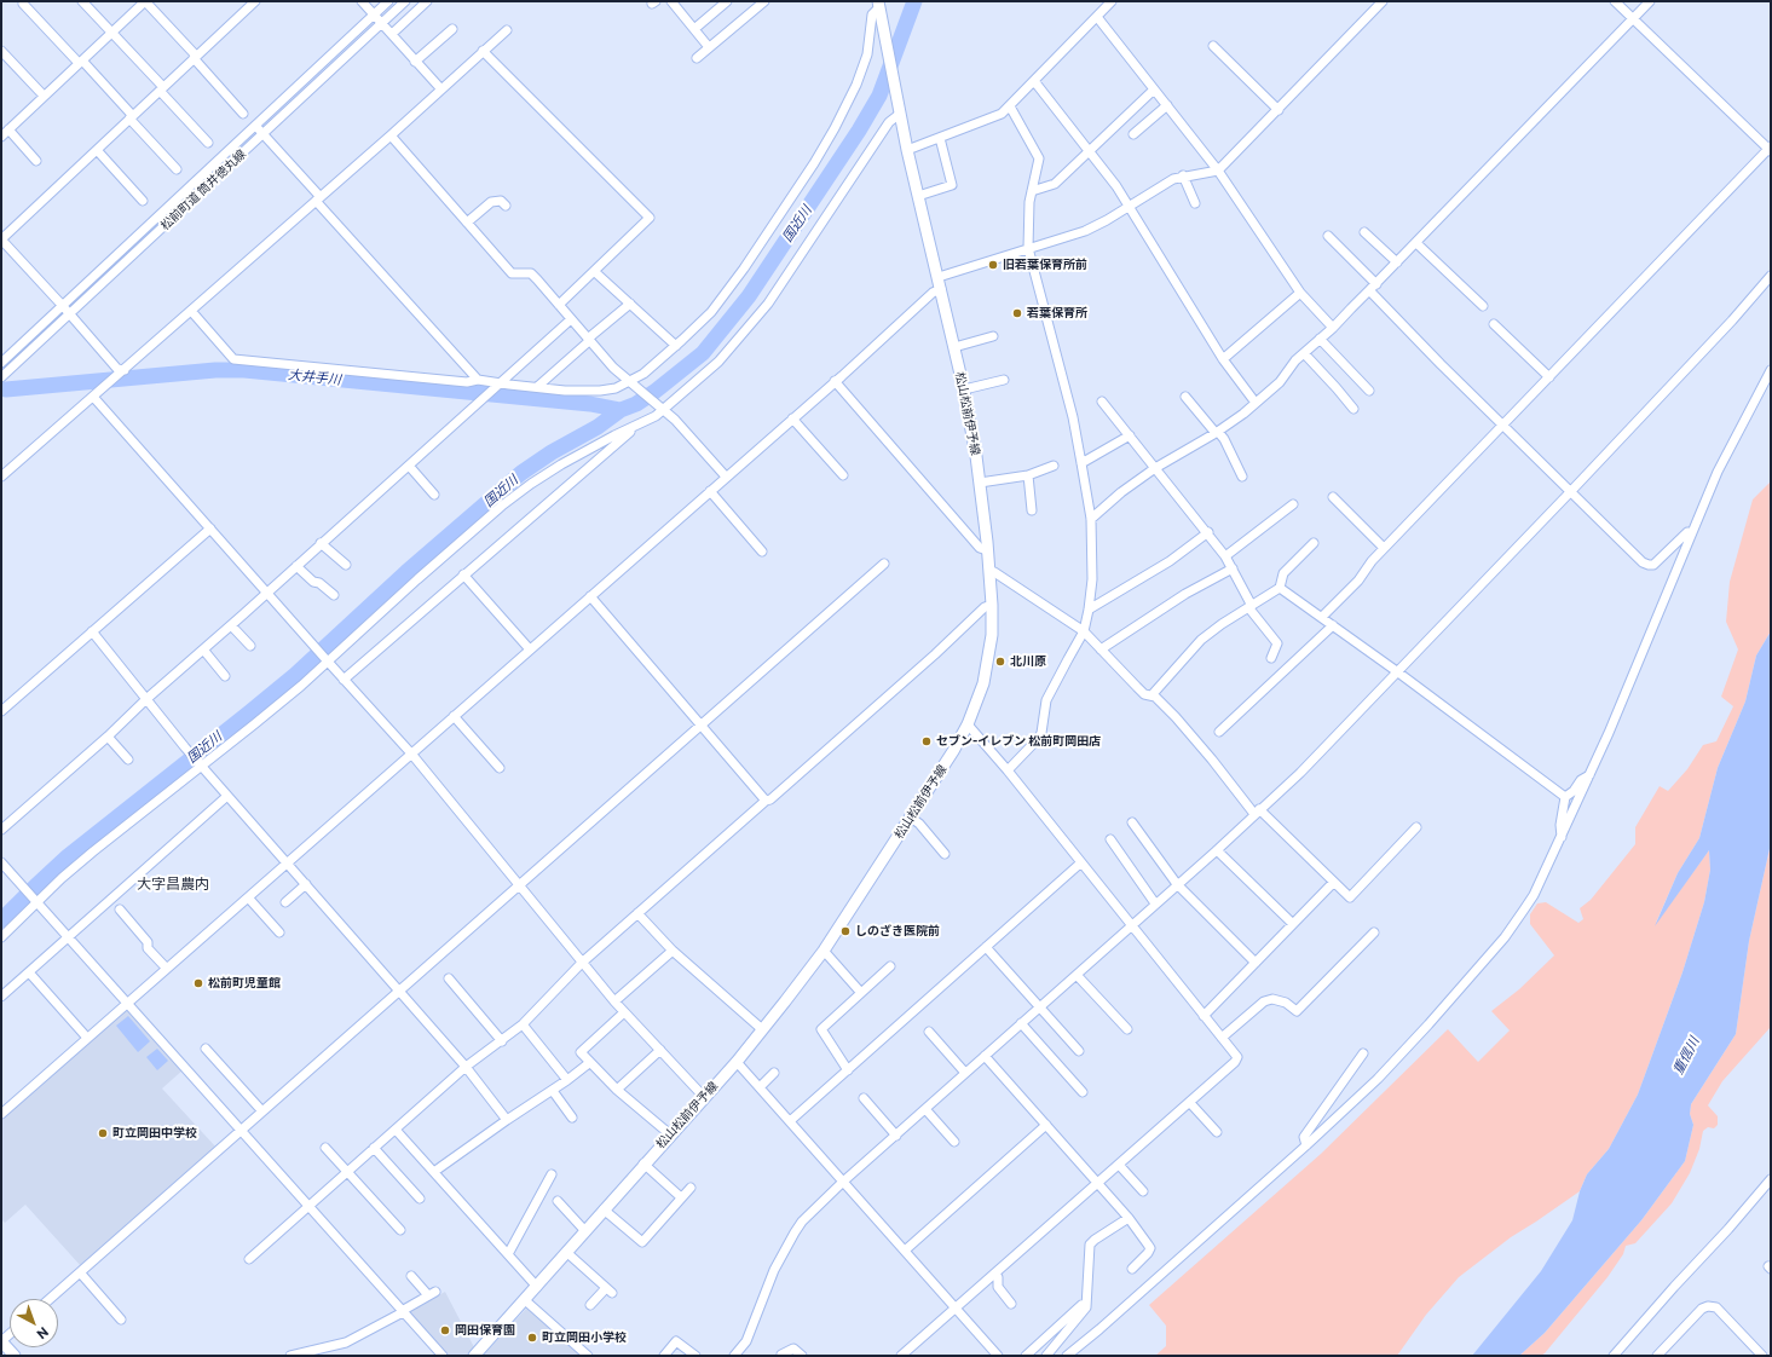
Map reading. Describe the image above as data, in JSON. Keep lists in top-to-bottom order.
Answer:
{
  "streets": {
    "main road": ["松山松前伊予線"],
    "street": ["松前町道 筒井徳丸線"]
  },
  "districts": ["大字昌農内"],
  "water": ["国近川", "大井手川", "重信川"],
  "places": [
    "旧若葉保育所前",
    "若葉保育所",
    "北川原",
    "セブン-イレブン 松前町岡田店",
    "しのざき医院前",
    "松前町児童館",
    "町立岡田中学校",
    "岡田保育園",
    "町立岡田小学校"
  ],
  "north": "bottom right"
}
